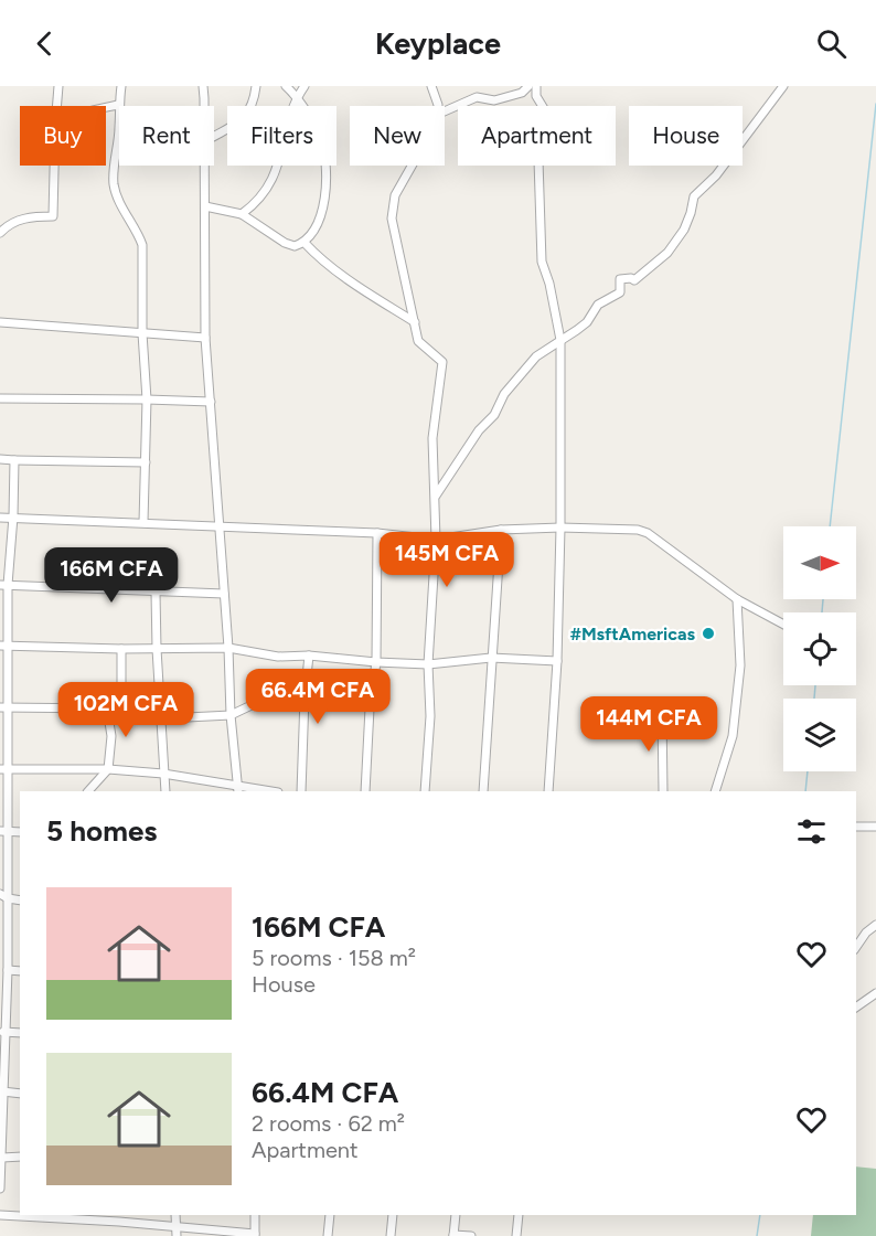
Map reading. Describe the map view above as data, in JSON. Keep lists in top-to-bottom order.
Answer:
{
  "places": ["#MsftAmericas"],
  "north": "right",
  "page": {
    "header": "Keyplace",
    "chip": [
      "Buy",
      "Rent",
      "Filters",
      "New",
      "Apartment",
      "House"
    ],
    "price": [
      "145M CFA",
      "166M CFA",
      "66.4M CFA",
      "102M CFA",
      "144M CFA"
    ],
    "heading": "5 homes",
    "list": [
      {
        "name": "166M CFA",
        "note": "5 rooms · 158 m² · House"
      },
      {
        "name": "66.4M CFA",
        "note": "2 rooms · 62 m² · Apartment"
      }
    ]
  }
}
